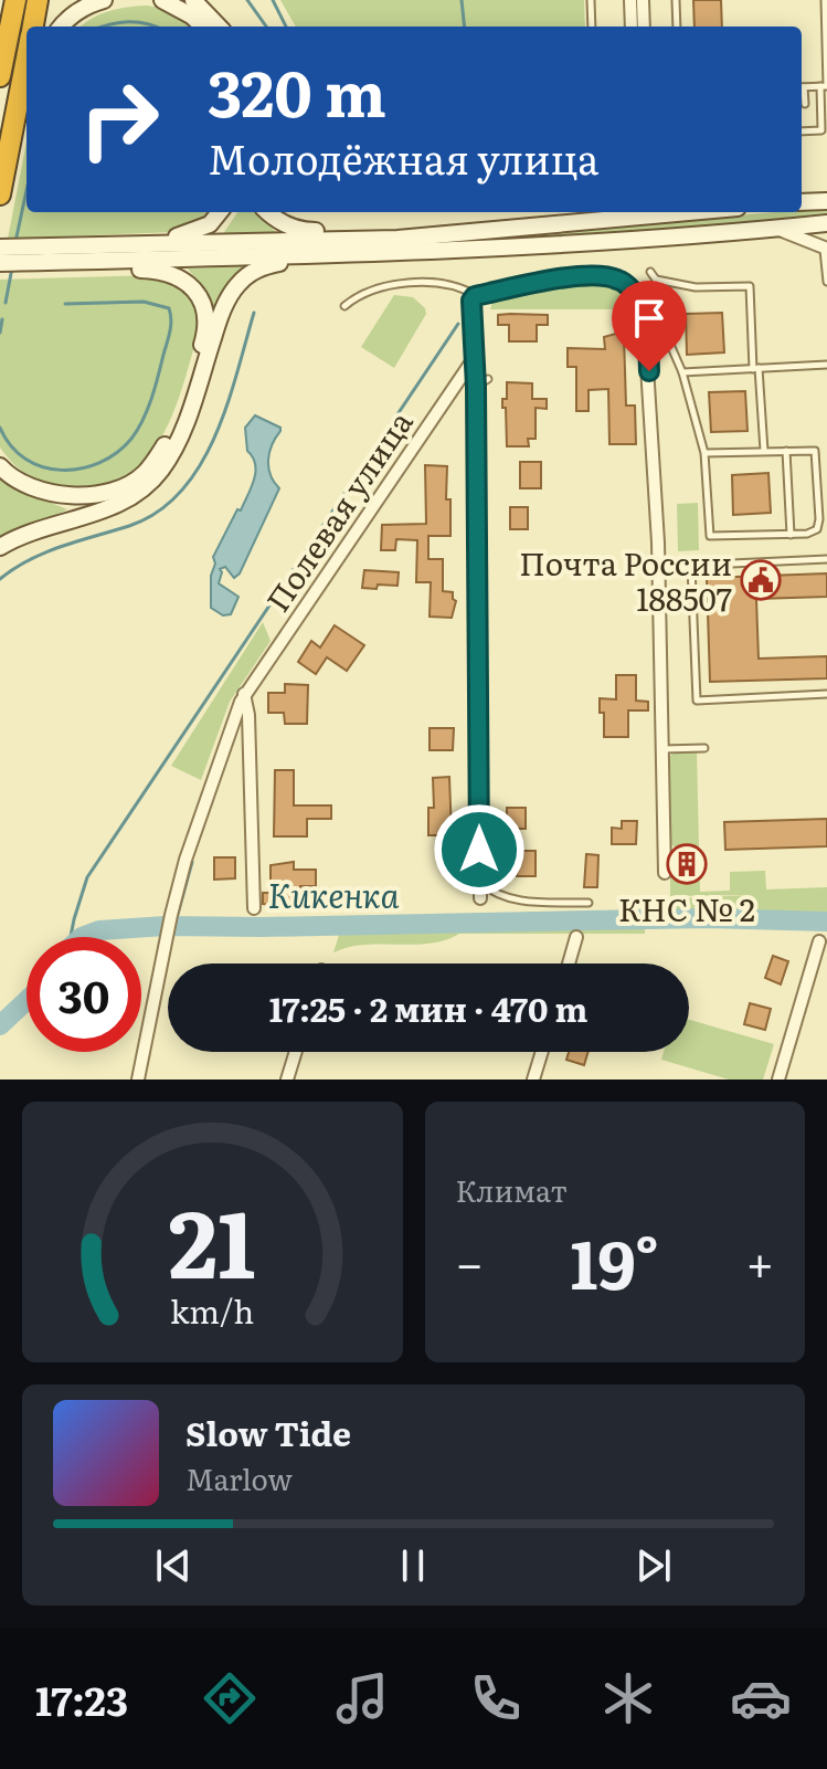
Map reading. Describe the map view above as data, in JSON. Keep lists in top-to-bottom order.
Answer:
{
  "streets": {
    "street": ["Полевая улица"]
  },
  "water": ["Кикенка"],
  "places": {
    "public building": ["Почта России 188507"],
    "building": ["КНС № 2"]
  },
  "page": {
    "turn": ["320 m", "Молодёжная улица"],
    "limit": "30",
    "trip": "17:25 · 2 мин · 470 m",
    "tile": "Климат",
    "heat": ["−", "19°", "+"],
    "song": ["Slow Tide", "Marlow"],
    "tabs": "17:23",
    "gauge": ["21", "km/h"]
  }
}
